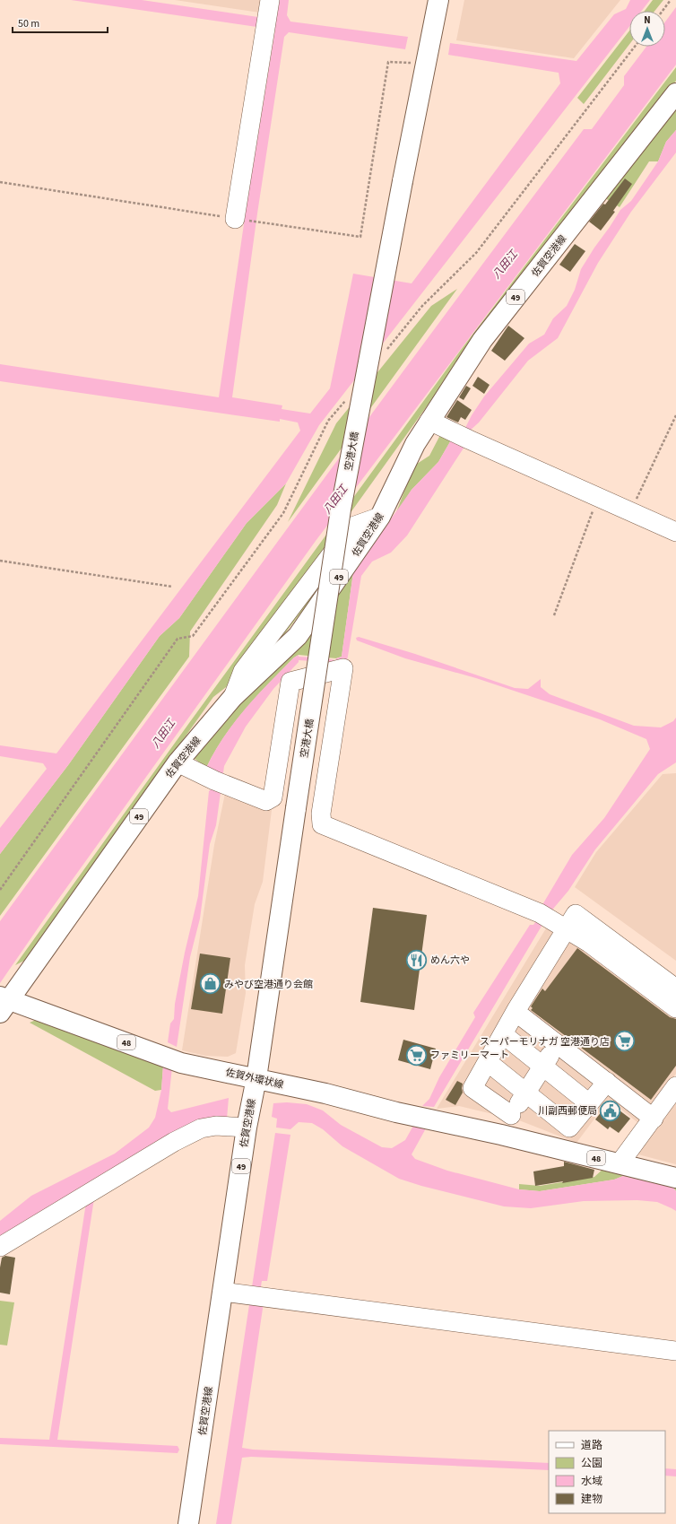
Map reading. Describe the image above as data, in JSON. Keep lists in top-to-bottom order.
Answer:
{
  "streets": {
    "main road": [
      "佐賀空港線",
      "49",
      "空港大橋",
      "48",
      "佐賀外環状線"
    ]
  },
  "crossings": [
    ["佐賀空港線", "空港大橋"],
    ["佐賀空港線", "佐賀外環状線"],
    ["49", "空港大橋"],
    ["48", "佐賀外環状線"]
  ],
  "water": ["八田江"],
  "places": {
    "restaurant": ["めん六や"],
    "shop": ["みやび空港通り会館"],
    "supermarket": ["スーパーモリナガ 空港通り店", "ファミリーマート"],
    "public building": ["川副西郵便局"]
  },
  "legend": [
    "道路",
    "公園",
    "水域",
    "建物"
  ],
  "scale_bar": "50 m",
  "north": "top"
}
